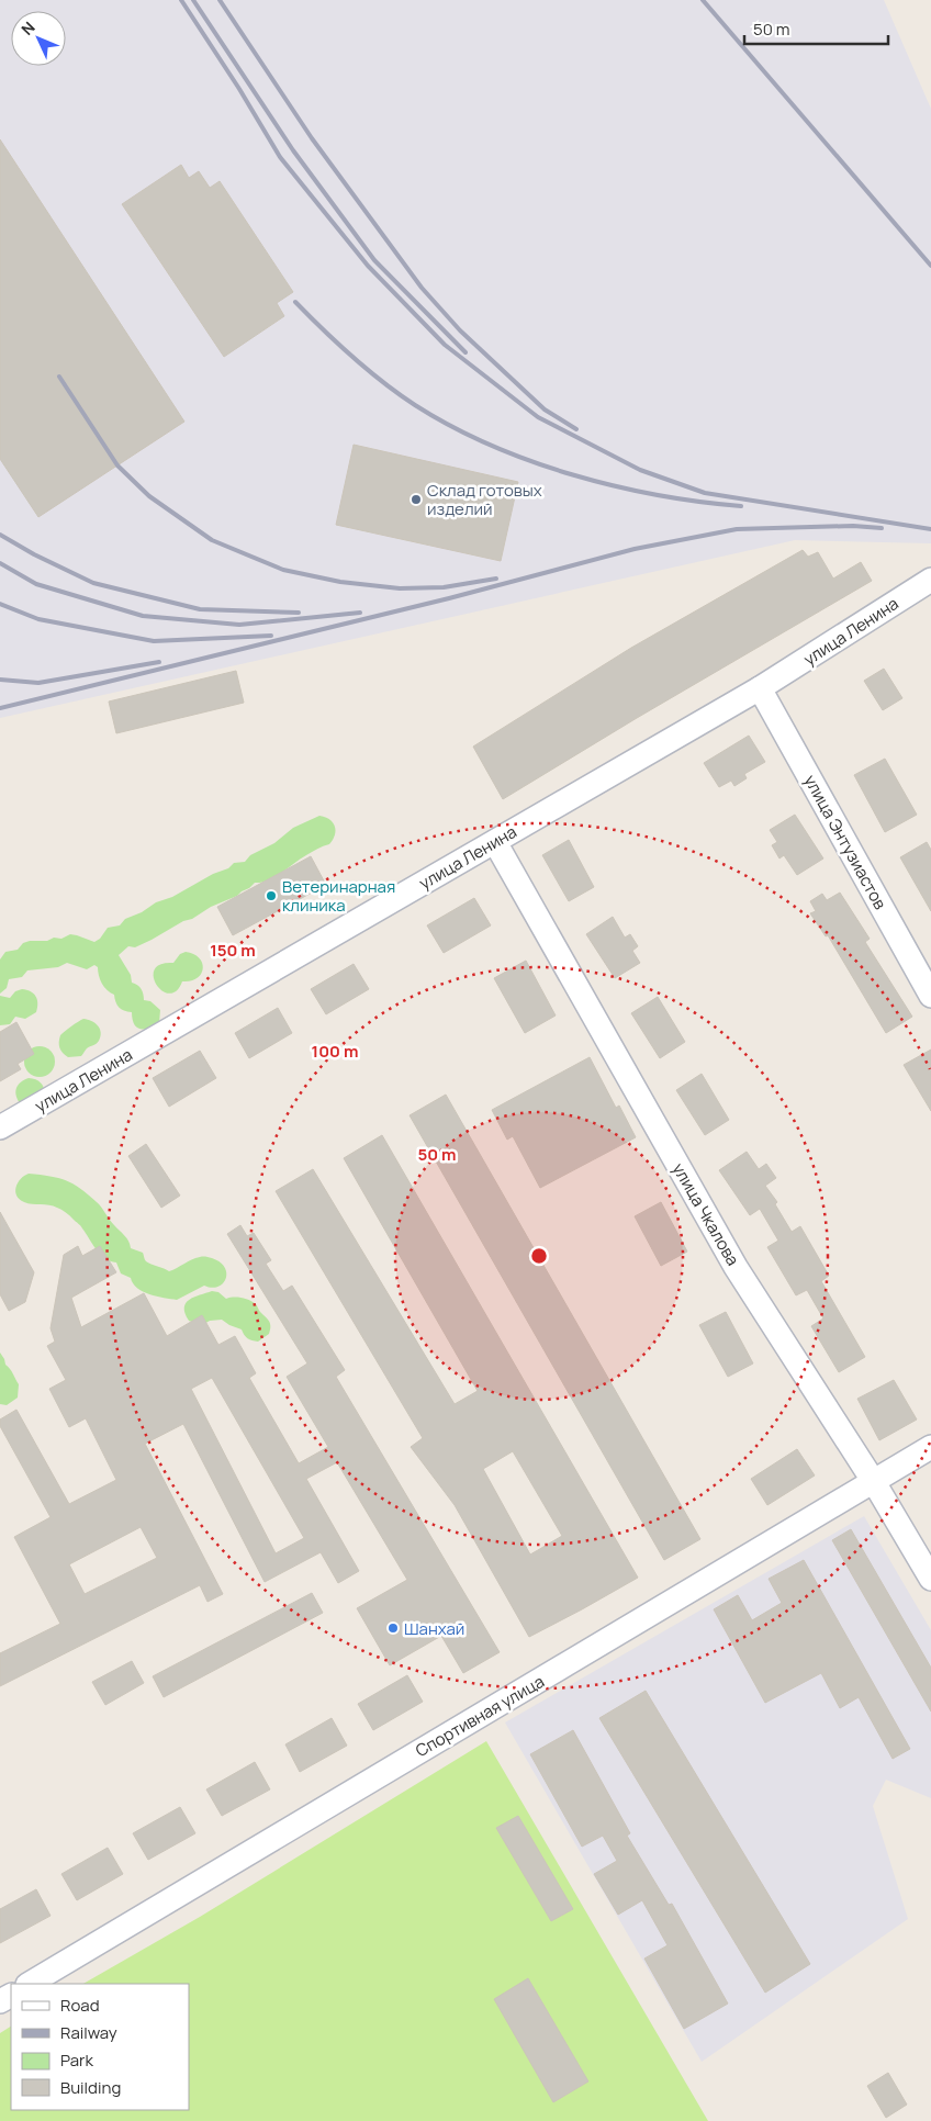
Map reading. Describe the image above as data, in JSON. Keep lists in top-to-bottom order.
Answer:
{
  "streets": {
    "street": [
      "улица Ленина",
      "улица Энтузиастов",
      "улица Чкалова",
      "Спортивная улица"
    ]
  },
  "crossings": [
    ["улица Ленина", "улица Энтузиастов"],
    ["улица Ленина", "улица Чкалова"],
    ["улица Чкалова", "Спортивная улица"]
  ],
  "places": ["Склад готовых изделий", "Ветеринарная клиника", "Шанхай"],
  "legend": [
    "Road",
    "Railway",
    "Park",
    "Building"
  ],
  "scale_bar": "50 m",
  "north": "top left",
  "rings": ["150 m", "100 m", "50 m"]
}
